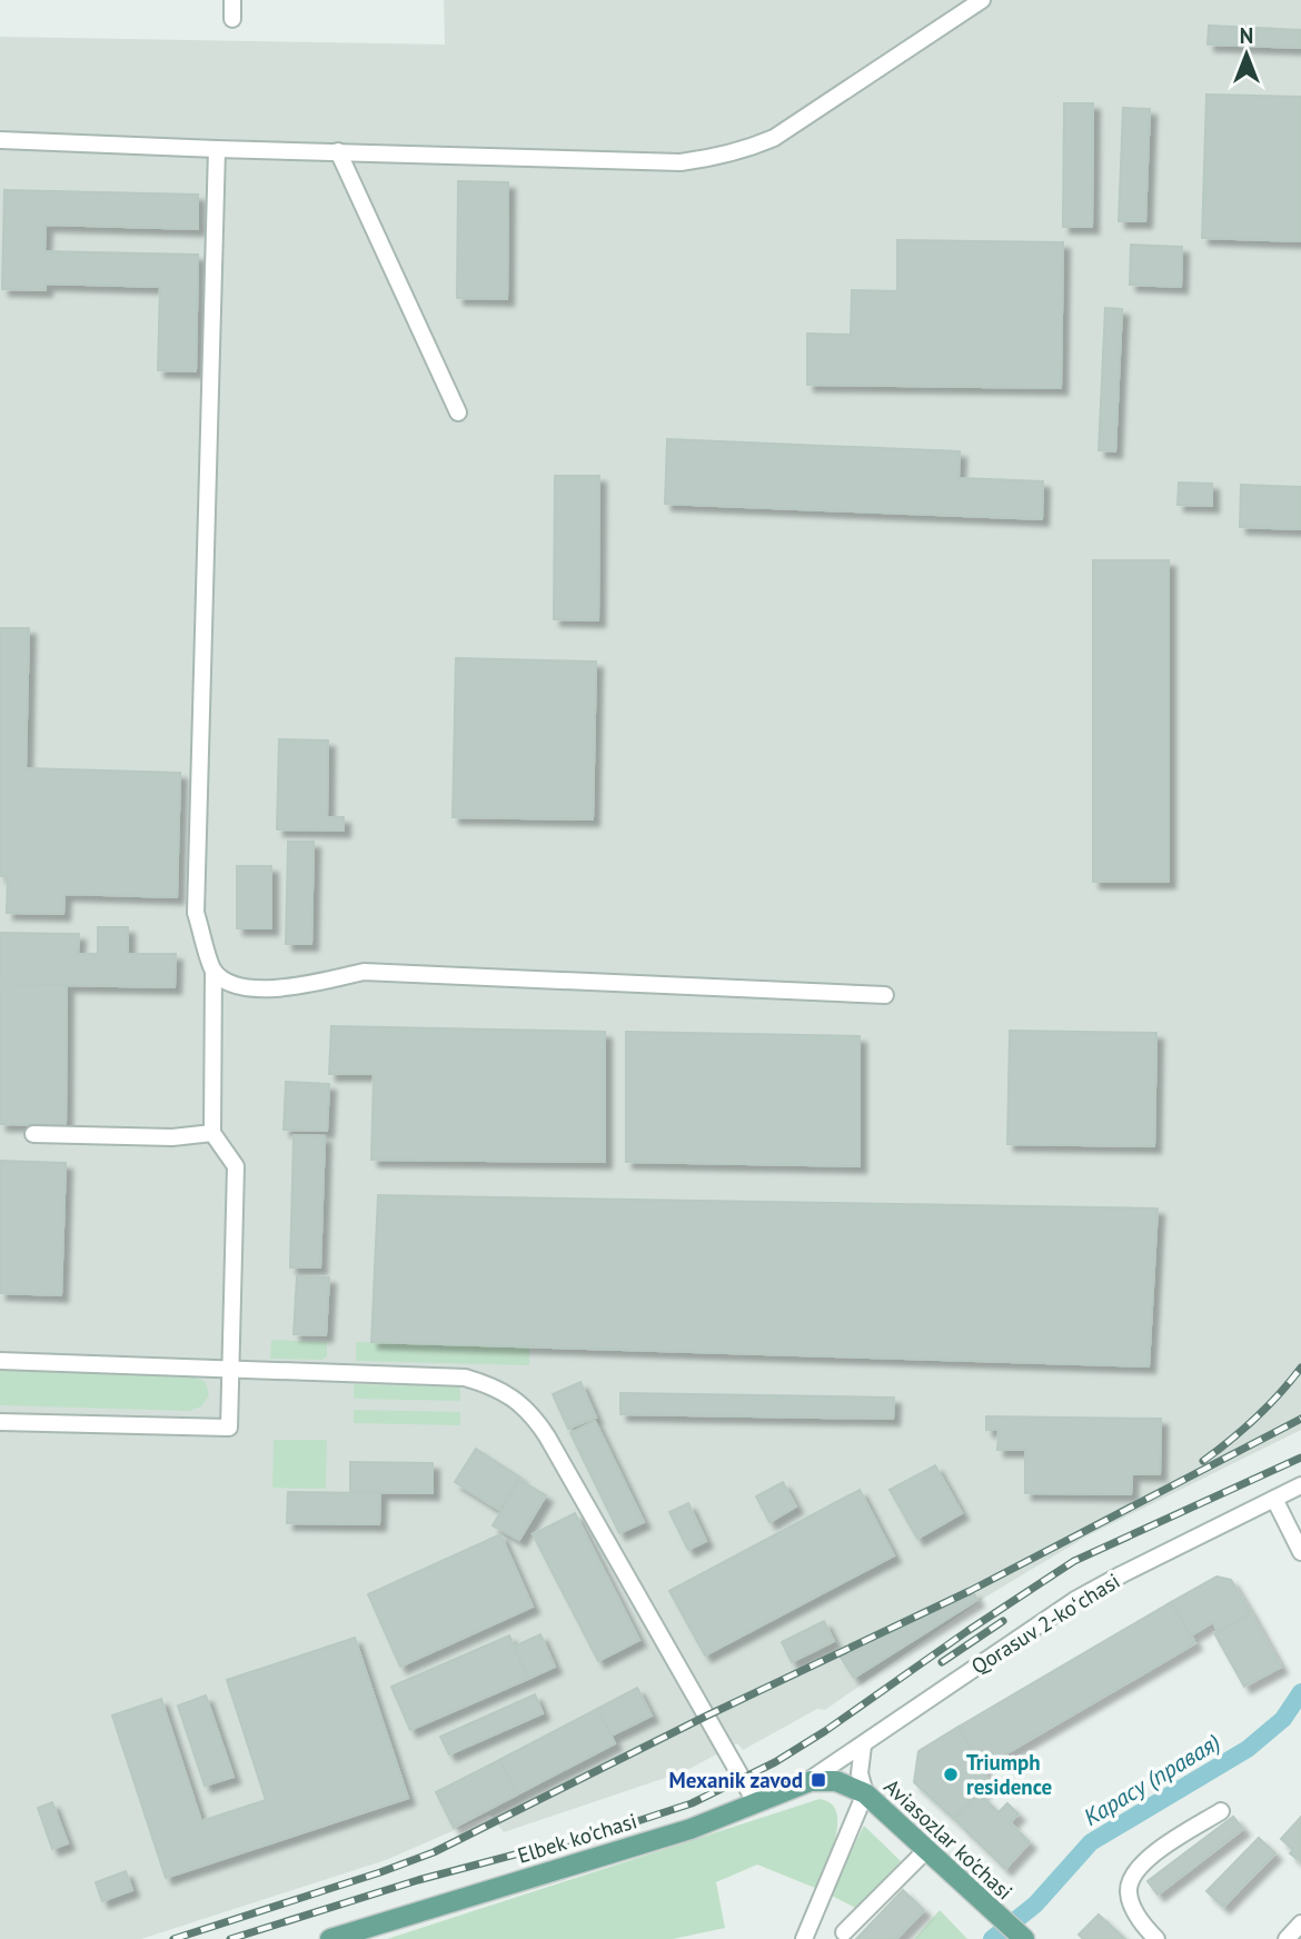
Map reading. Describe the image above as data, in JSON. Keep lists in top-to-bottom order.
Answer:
{
  "streets": {
    "main road": ["Elbek ko'chasi", "Aviasozlar ko'chasi"],
    "street": ["Qorasuv 2-koʻchasi"]
  },
  "crossings": [
    ["Qorasuv 2-koʻchasi", "Elbek ko'chasi"],
    ["Elbek ko'chasi", "Aviasozlar ko'chasi"]
  ],
  "water": ["Карасу (правая)"],
  "places": {
    "other": ["Triumph residence"],
    "transit": ["Mexanik zavod"]
  },
  "north": "top"
}
